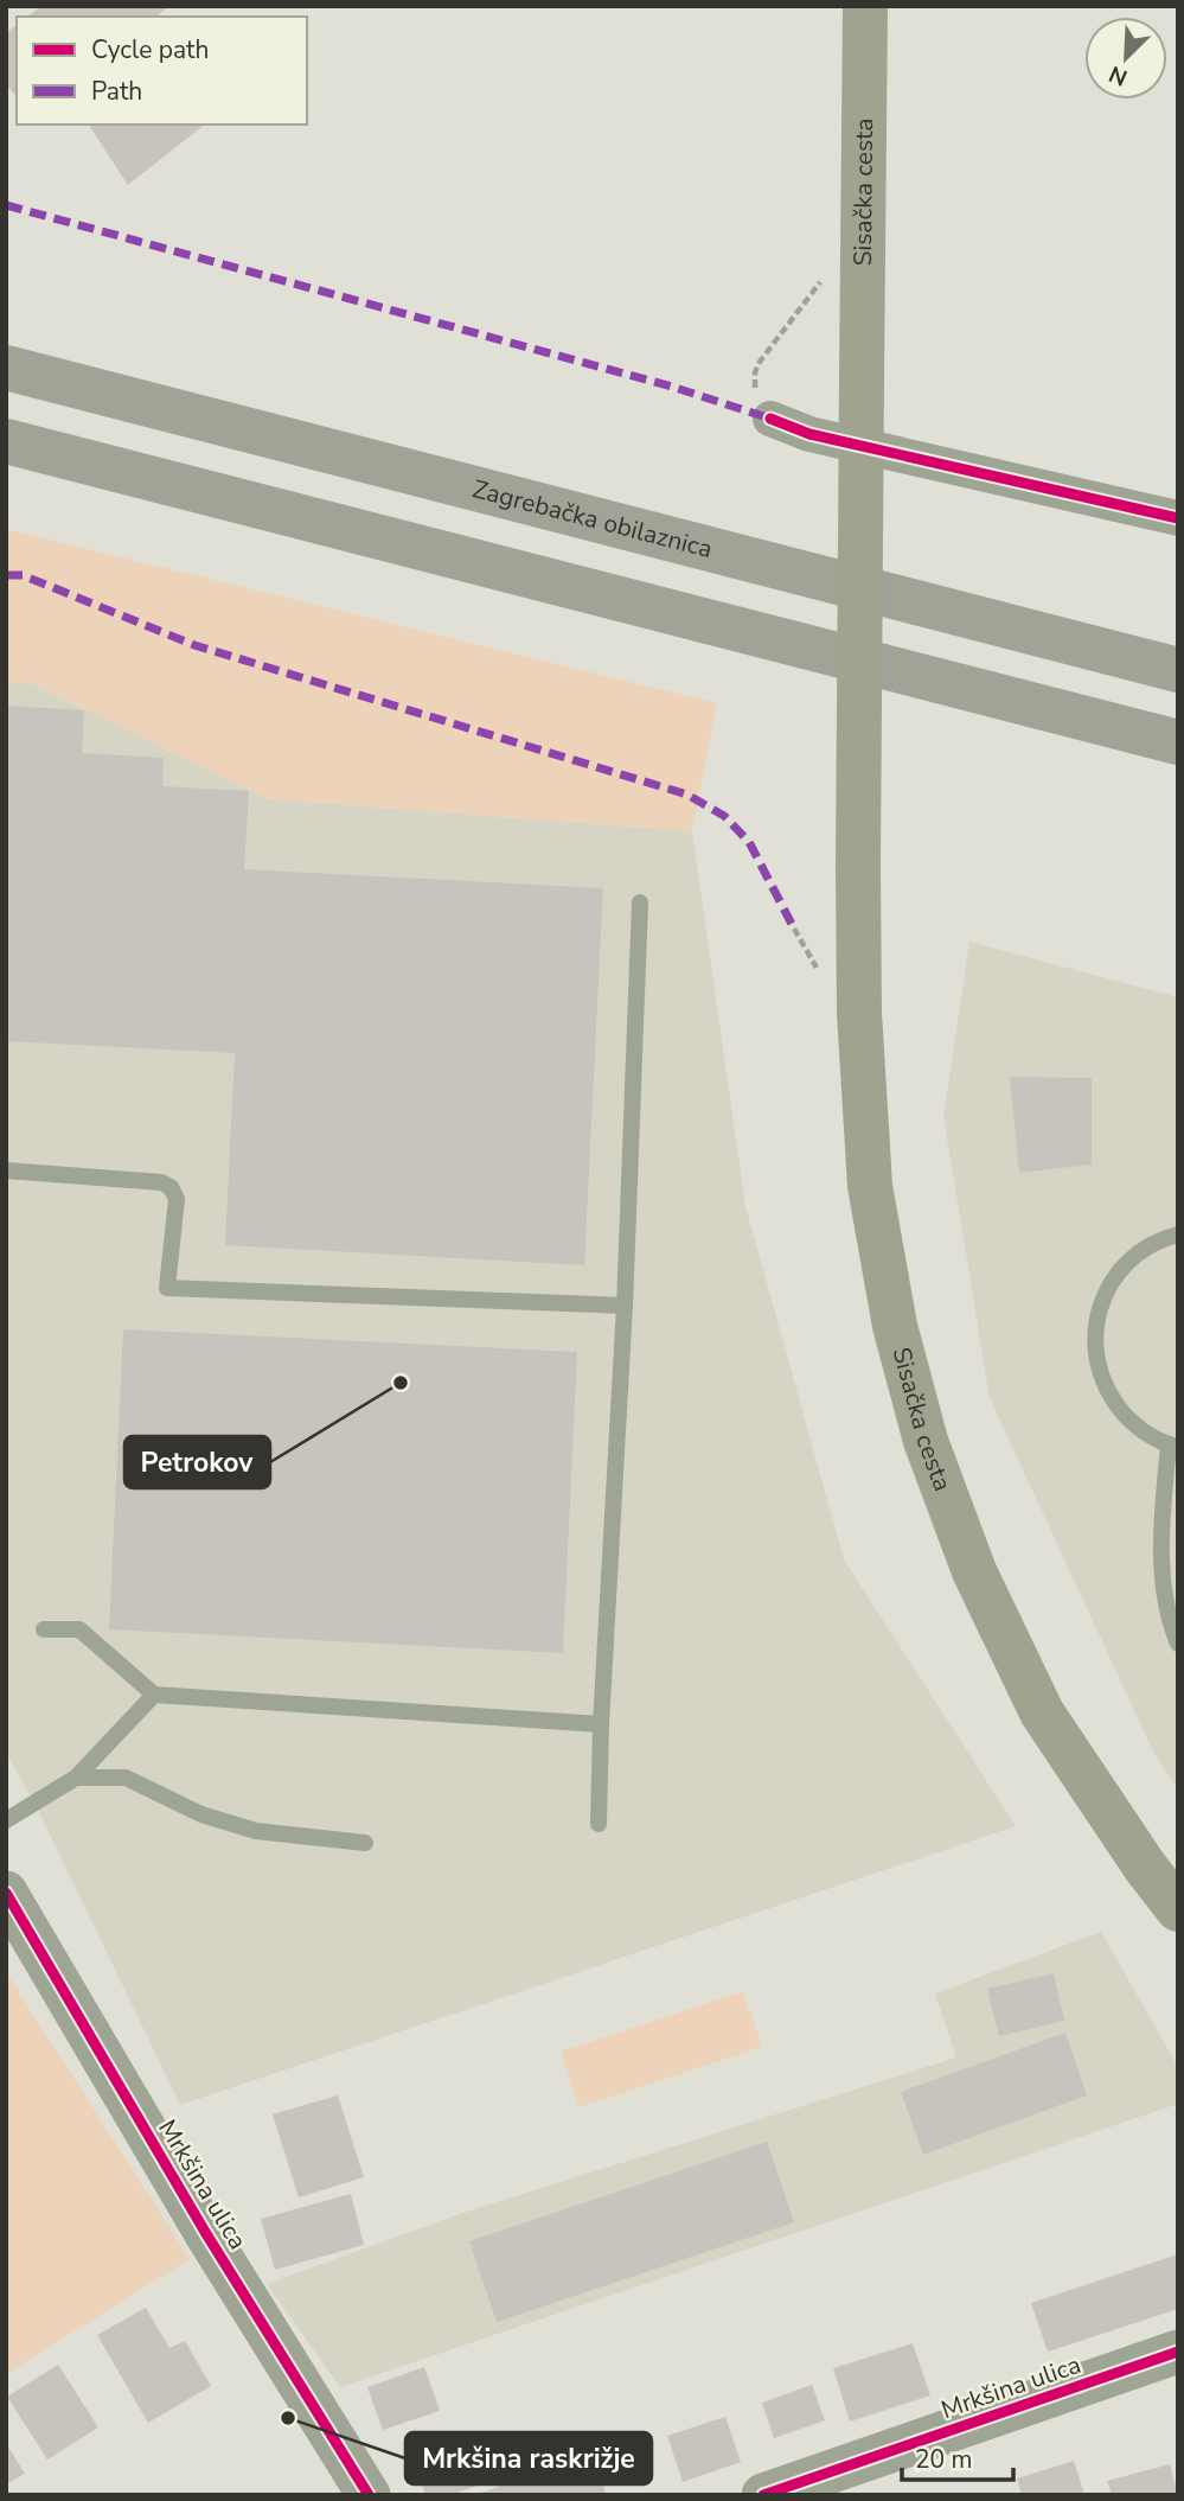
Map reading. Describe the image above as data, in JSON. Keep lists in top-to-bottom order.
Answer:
{
  "streets": {
    "highway": ["Zagrebačka obilaznica"],
    "main road": ["Sisačka cesta"],
    "street": ["Mrkšina ulica"]
  },
  "places": ["Petrokov", "Mrkšina raskrižje"],
  "legend": ["Cycle path", "Path"],
  "scale_bar": "20 m",
  "north": "bottom left"
}
